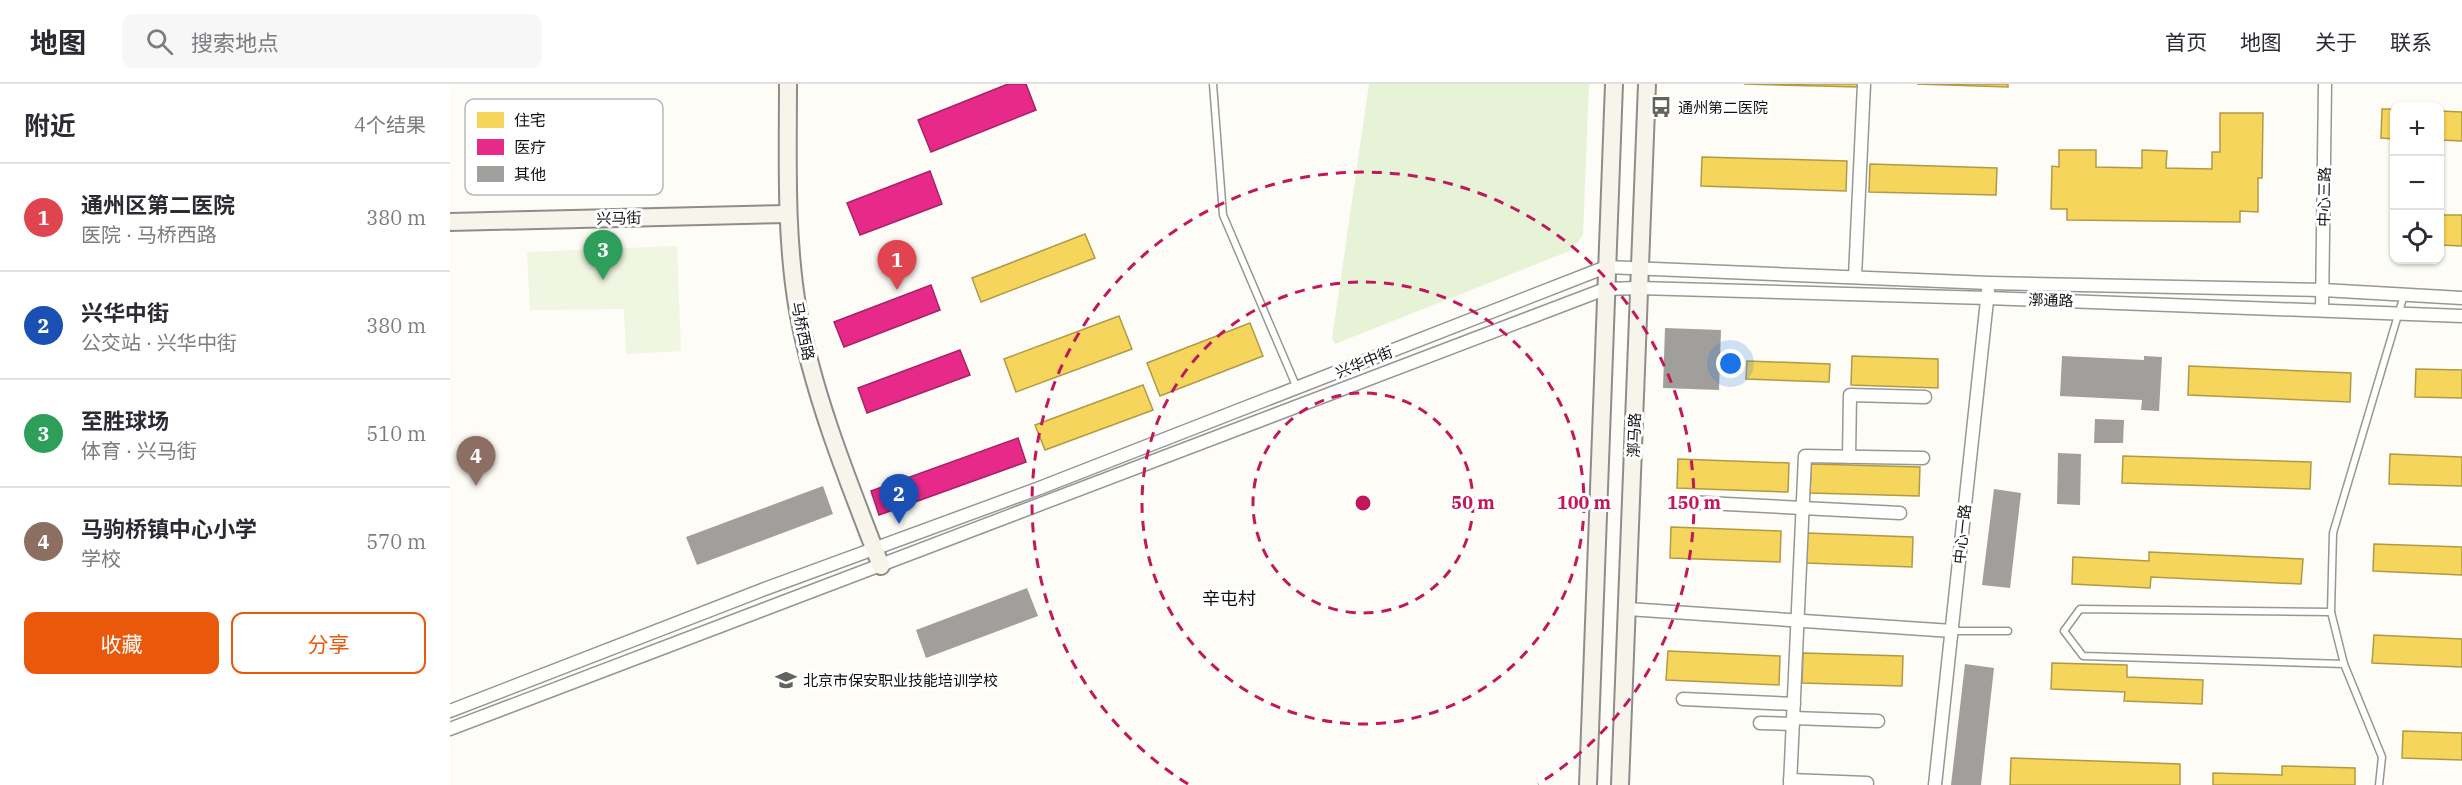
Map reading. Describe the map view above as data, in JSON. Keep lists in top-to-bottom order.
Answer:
{
  "streets": {
    "main road": ["兴马街", "马桥西路", "漷马路"],
    "street": [
      "中心三路",
      "漷通路",
      "兴华中街",
      "中心一路"
    ]
  },
  "crossings": [
    ["中心三路", "漷通路"],
    ["兴马街", "马桥西路"],
    ["漷通路", "兴华中街"],
    ["漷通路", "漷马路"],
    ["漷通路", "中心一路"],
    ["马桥西路", "兴华中街"],
    ["兴华中街", "漷马路"]
  ],
  "districts": ["辛屯村"],
  "places": {
    "bus stop": ["通州第二医院"],
    "school or university": ["北京市保安职业技能培训学校"]
  },
  "legend": ["住宅", "医疗", "其他"],
  "page": {
    "header": "地图",
    "search": "搜索地点",
    "nav": [
      "首页",
      "地图",
      "关于",
      "联系"
    ],
    "heading": ["附近", "4个结果"],
    "map_buttons": ["+", "−"],
    "list": [
      {
        "mark": "1",
        "name": "通州区第二医院",
        "note": "医院 · 马桥西路",
        "value": "380 m"
      },
      {
        "mark": "2",
        "name": "兴华中街",
        "note": "公交站 · 兴华中街",
        "value": "380 m"
      },
      {
        "mark": "3",
        "name": "至胜球场",
        "note": "体育 · 兴马街",
        "value": "510 m"
      },
      {
        "mark": "4",
        "name": "马驹桥镇中心小学",
        "note": "学校",
        "value": "570 m"
      }
    ],
    "pins": [
      "3",
      "1",
      "4",
      "2"
    ],
    "buttons": ["收藏", "分享"]
  },
  "rings": ["50 m", "100 m", "150 m"]
}
